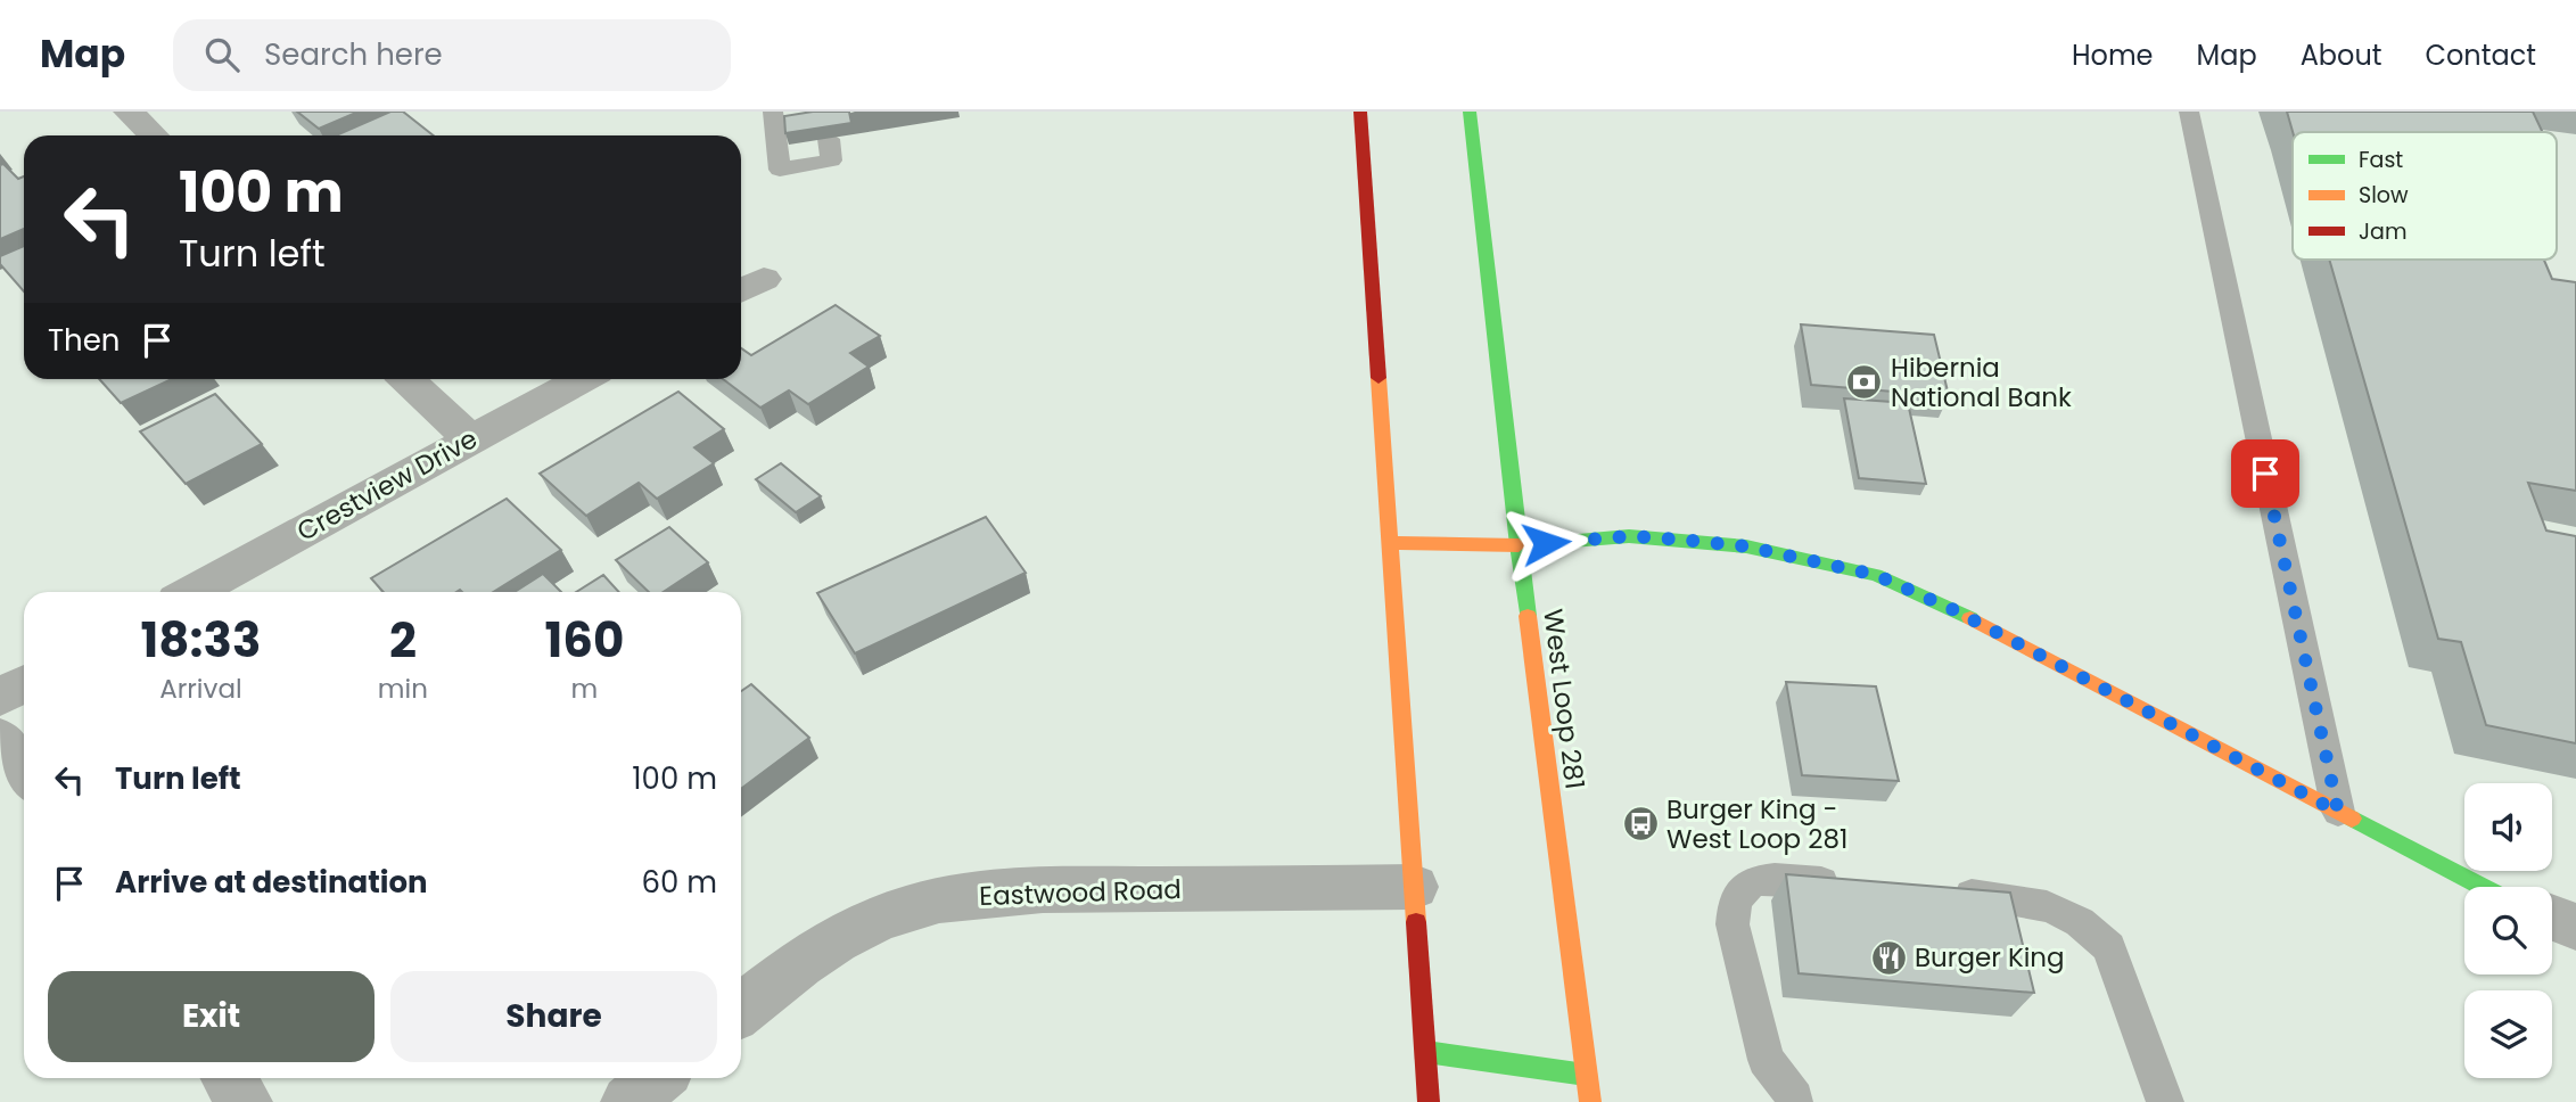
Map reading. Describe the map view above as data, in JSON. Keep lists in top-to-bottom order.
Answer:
{
  "streets": {
    "main road": ["West Loop 281"],
    "street": ["Crestview Drive", "Eastwood Road"]
  },
  "places": {
    "bank": ["Hibernia National Bank"],
    "bus stop": ["Burger King - West Loop 281"],
    "restaurant": ["Burger King"]
  },
  "legend": ["Fast", "Slow", "Jam"],
  "page": {
    "header": "Map",
    "search": "Search here",
    "nav": [
      "Home",
      "Map",
      "About",
      "Contact"
    ],
    "turn": ["100 m", "Turn left"],
    "then": "Then",
    "eta": [
      "18:33",
      "Arrival",
      "2",
      "min",
      "160",
      "m"
    ],
    "list": [
      {
        "name": "Turn left",
        "value": "100 m"
      },
      {
        "name": "Arrive at destination",
        "value": "60 m"
      }
    ],
    "buttons": ["Exit", "Share"]
  }
}
